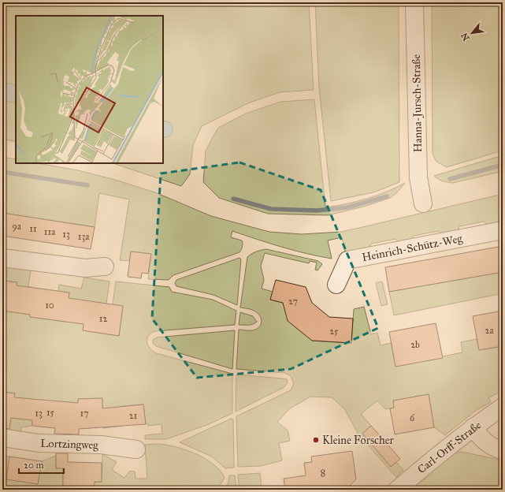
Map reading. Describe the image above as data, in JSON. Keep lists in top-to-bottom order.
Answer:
{
  "streets": {
    "street": [
      "Hanna-Jursch-Straße",
      "Heinrich-Schütz-Weg",
      "Lortzingweg",
      "Carl-Orff-Straße"
    ]
  },
  "places": ["Kleine Forscher"],
  "house_numbers": [
    "9a",
    "11",
    "11a",
    "13",
    "13a",
    "27",
    "10",
    "12",
    "2a",
    "25",
    "2b",
    "15",
    "13",
    "17",
    "21",
    "6",
    "8"
  ],
  "scale_bar": "20 m",
  "north": "bottom left"
}
